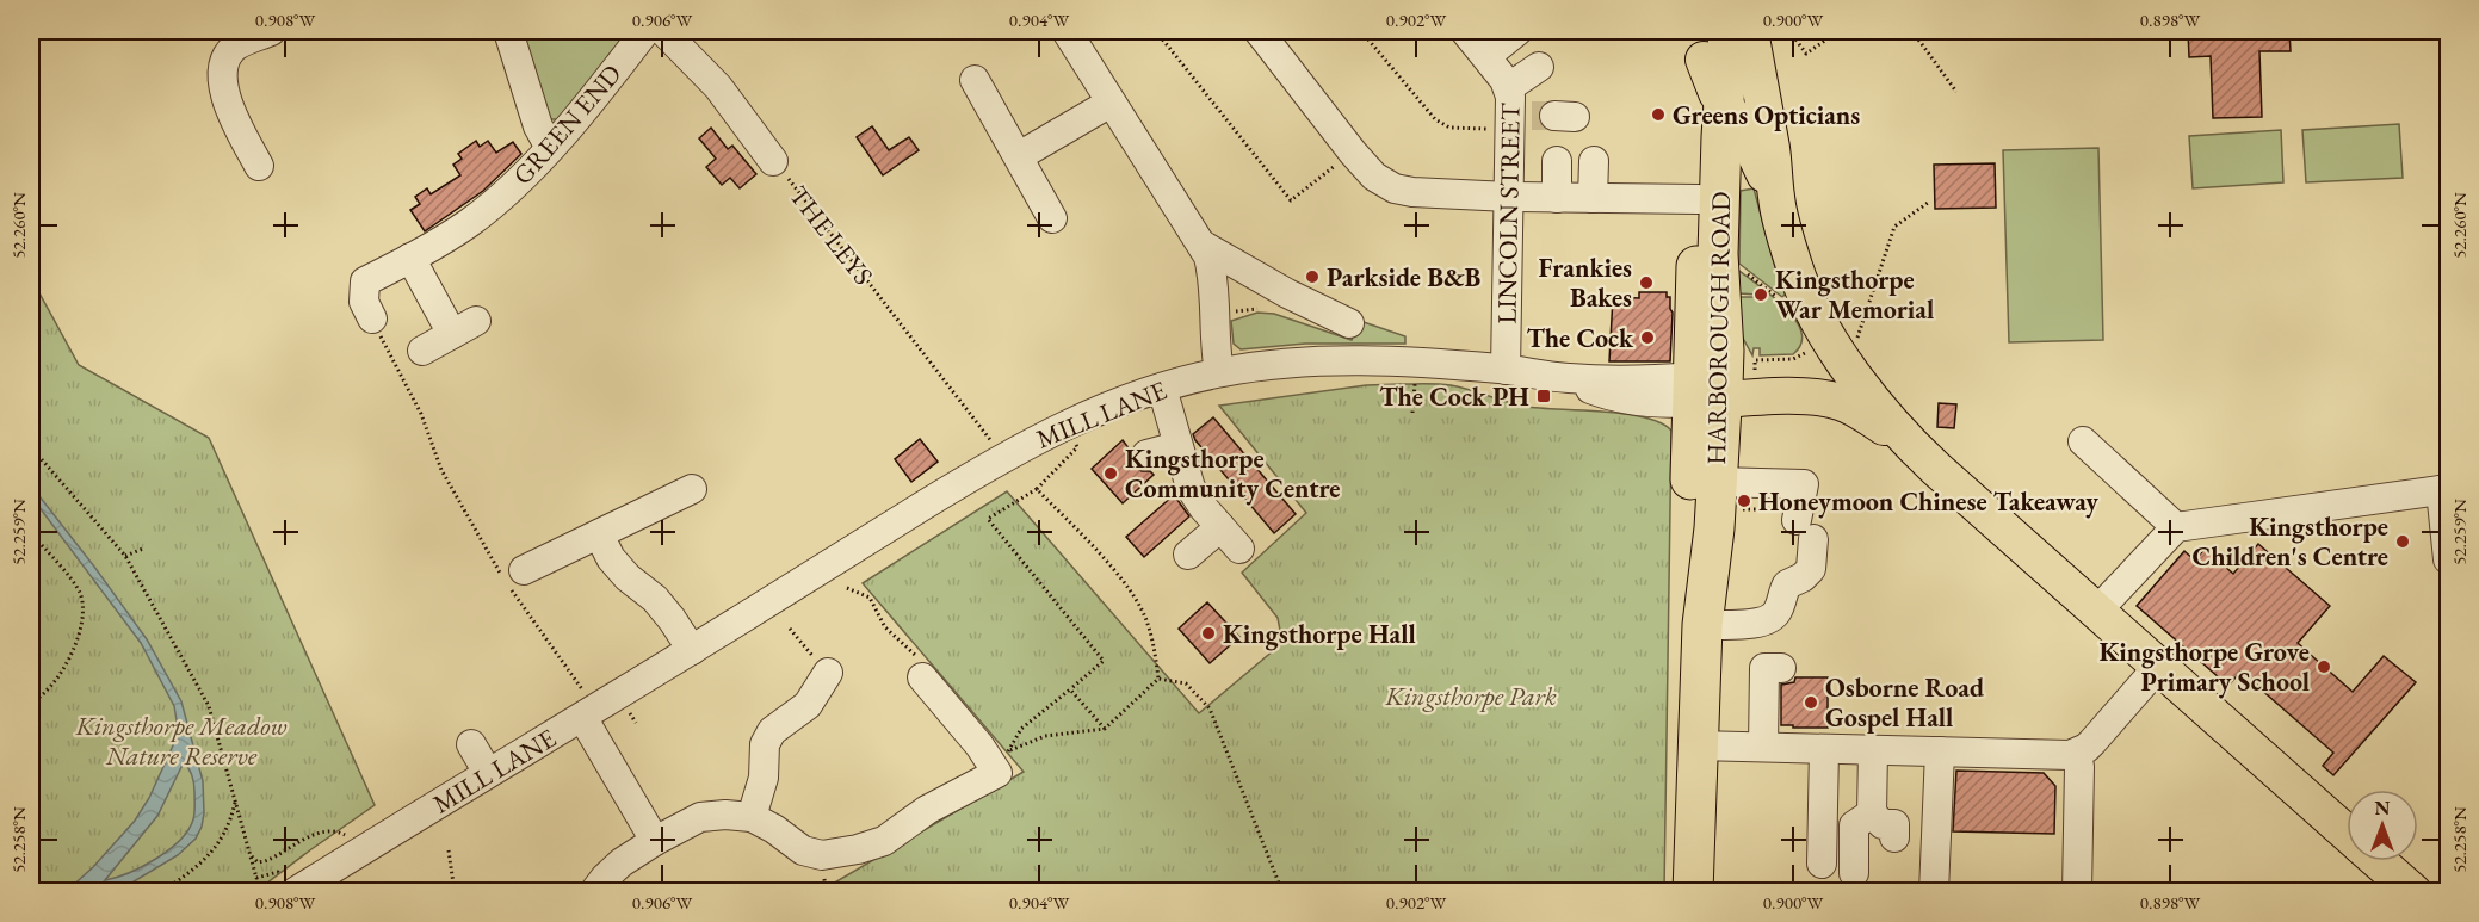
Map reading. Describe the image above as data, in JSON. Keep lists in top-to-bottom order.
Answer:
{
  "streets": {
    "highway": ["HARBOROUGH ROAD"],
    "street": [
      "GREEN END",
      "LINCOLN STREET",
      "THE LEYS",
      "MILL LANE"
    ]
  },
  "crossings": [
    ["LINCOLN STREET", "MILL LANE"],
    ["HARBOROUGH ROAD", "MILL LANE"]
  ],
  "parks": ["Kingsthorpe Park", "Kingsthorpe Meadow Nature Reserve"],
  "places": {
    "other": [
      "Greens Opticians",
      "Parkside B&B",
      "Frankies Bakes",
      "Kingsthorpe War Memorial",
      "The Cock",
      "Kingsthorpe Community Centre",
      "Honeymoon Chinese Takeaway",
      "Kingsthorpe Children's Centre",
      "Kingsthorpe Hall",
      "Kingsthorpe Grove Primary School",
      "Osborne Road Gospel Hall"
    ],
    "transit": ["The Cock PH"]
  },
  "north": "top",
  "coordinates": [
    "0.908°W",
    "0.906°W",
    "0.904°W",
    "0.902°W",
    "0.900°W",
    "0.898°W",
    "52.260°N",
    "52.259°N",
    "52.258°N"
  ]
}
